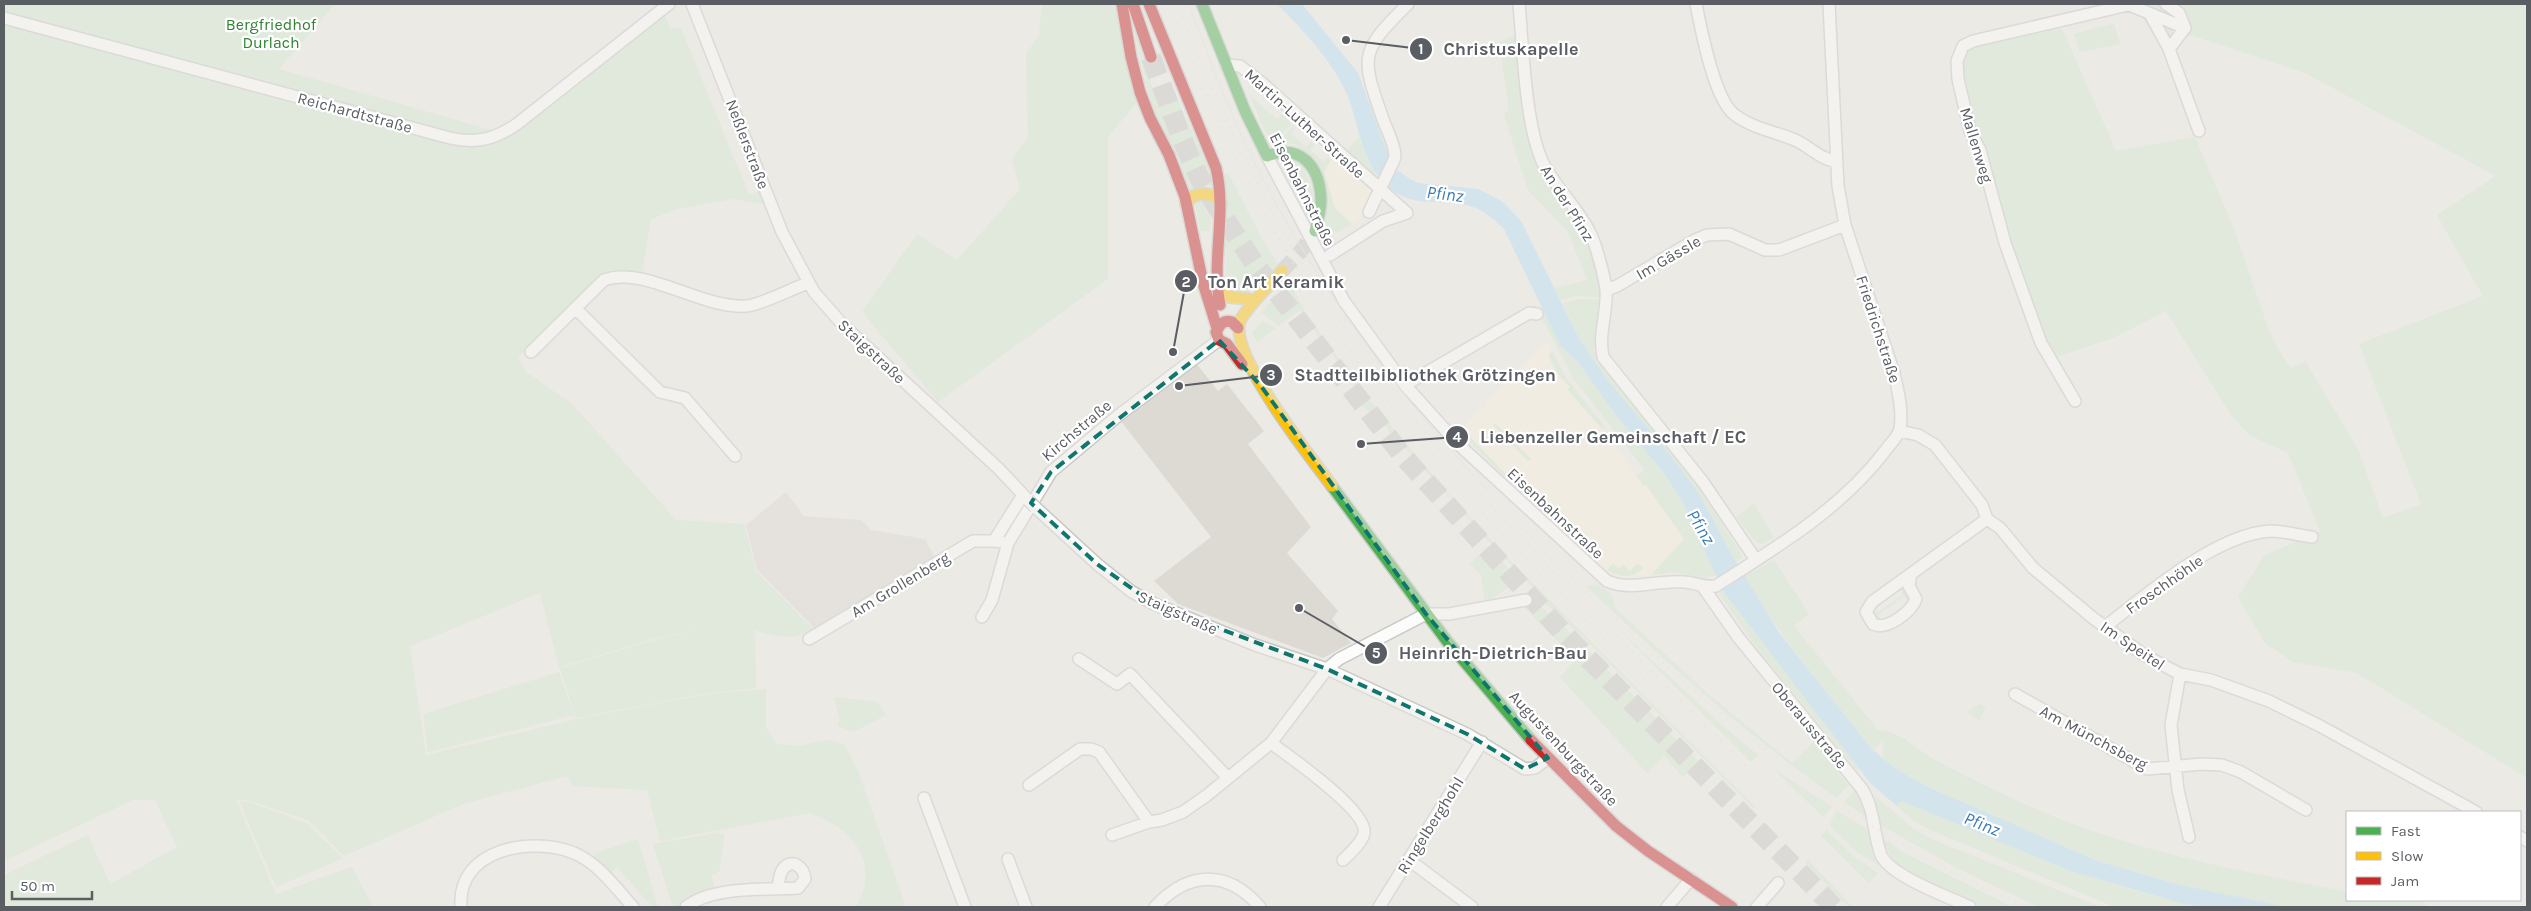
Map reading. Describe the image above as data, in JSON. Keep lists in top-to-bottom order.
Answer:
{
  "streets": {
    "main road": ["Eisenbahnstraße", "Augustenburgstraße"],
    "street": [
      "Reichardtstraße",
      "Martin-Luther-Straße",
      "Neßlerstraße",
      "Mallenweg",
      "An der Pfinz",
      "Im Gässle",
      "Friedrichstraße",
      "Staigstraße",
      "Kirchstraße",
      "Am Grollenberg",
      "Froschhöhle",
      "Im Speitel",
      "Oberausstraße",
      "Am Münchsberg",
      "Ringelberghohl"
    ]
  },
  "crossings": [
    ["Martin-Luther-Straße", "Eisenbahnstraße"],
    ["Neßlerstraße", "Staigstraße"],
    ["Eisenbahnstraße", "Oberausstraße"],
    ["An der Pfinz", "Im Gässle"],
    ["Im Gässle", "Friedrichstraße"],
    ["Friedrichstraße", "Im Speitel"],
    ["Staigstraße", "Augustenburgstraße"],
    ["Staigstraße", "Ringelberghohl"],
    ["Kirchstraße", "Augustenburgstraße"],
    ["Froschhöhle", "Im Speitel"]
  ],
  "water": ["Pfinz"],
  "parks": ["Bergfriedhof Durlach"],
  "places": [
    "Christuskapelle",
    "Ton Art Keramik",
    "Stadtteilbibliothek Grötzingen",
    "Liebenzeller Gemeinschaft / EC",
    "Heinrich-Dietrich-Bau"
  ],
  "legend": ["Fast", "Slow", "Jam"],
  "scale_bar": "50 m"
}
